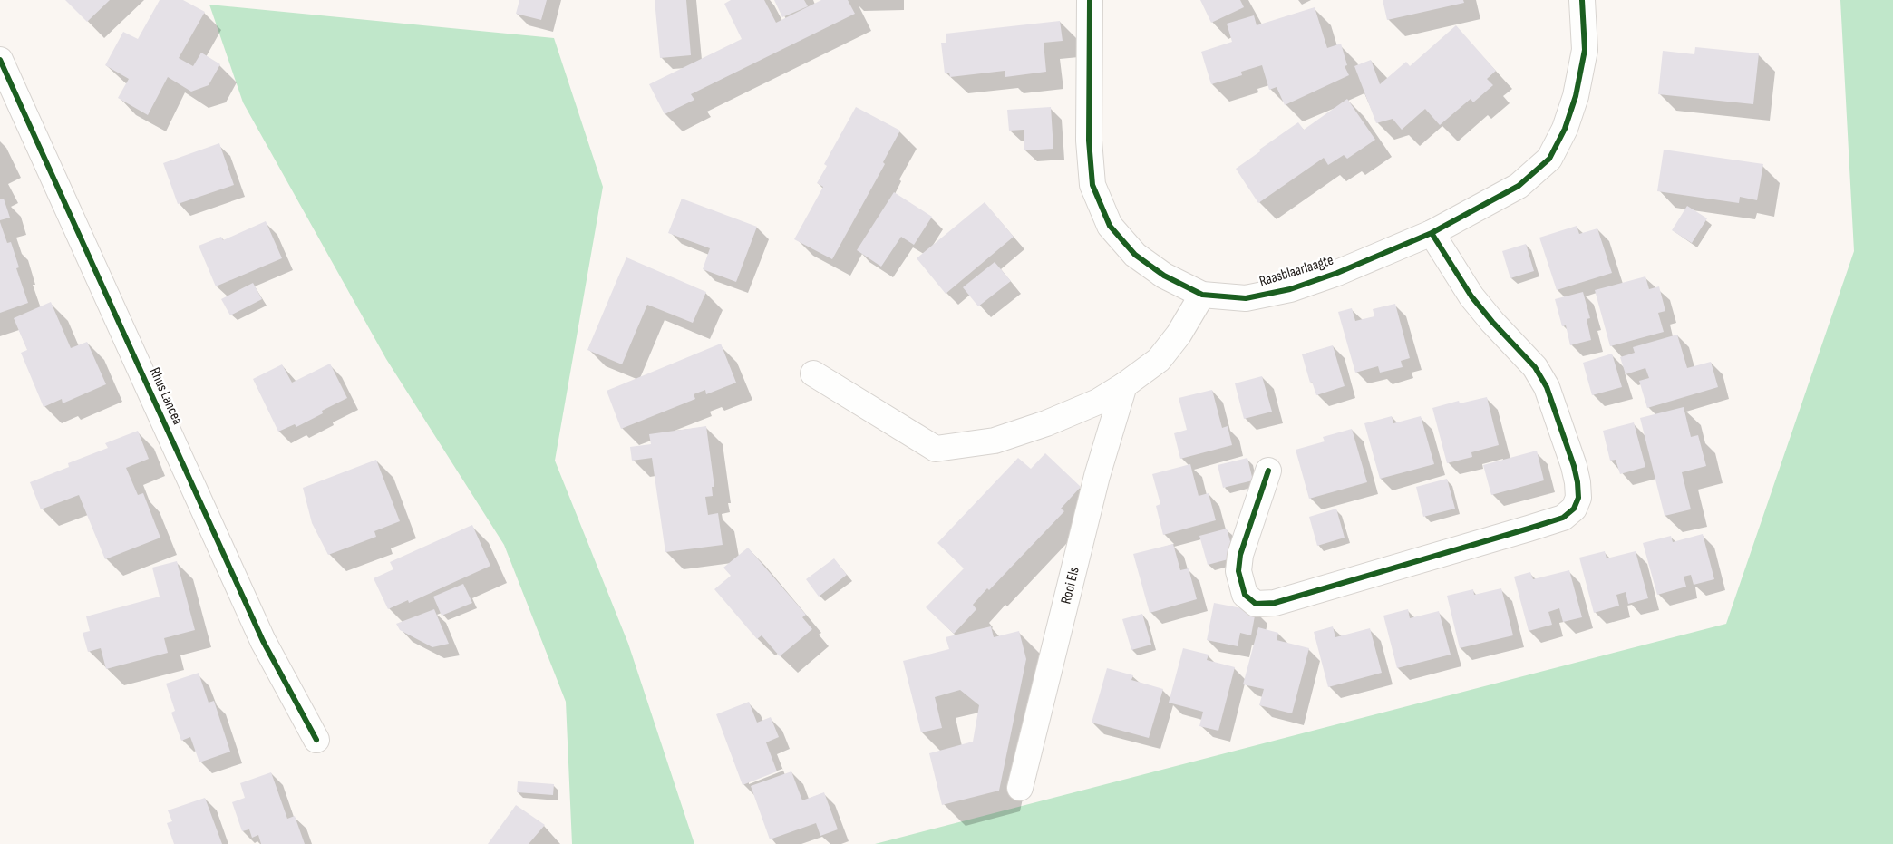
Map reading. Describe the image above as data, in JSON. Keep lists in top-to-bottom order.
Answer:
{
  "streets": {
    "street": ["Raasblaarlaagte", "Rhus Lancea", "Rooi Els"]
  }
}
